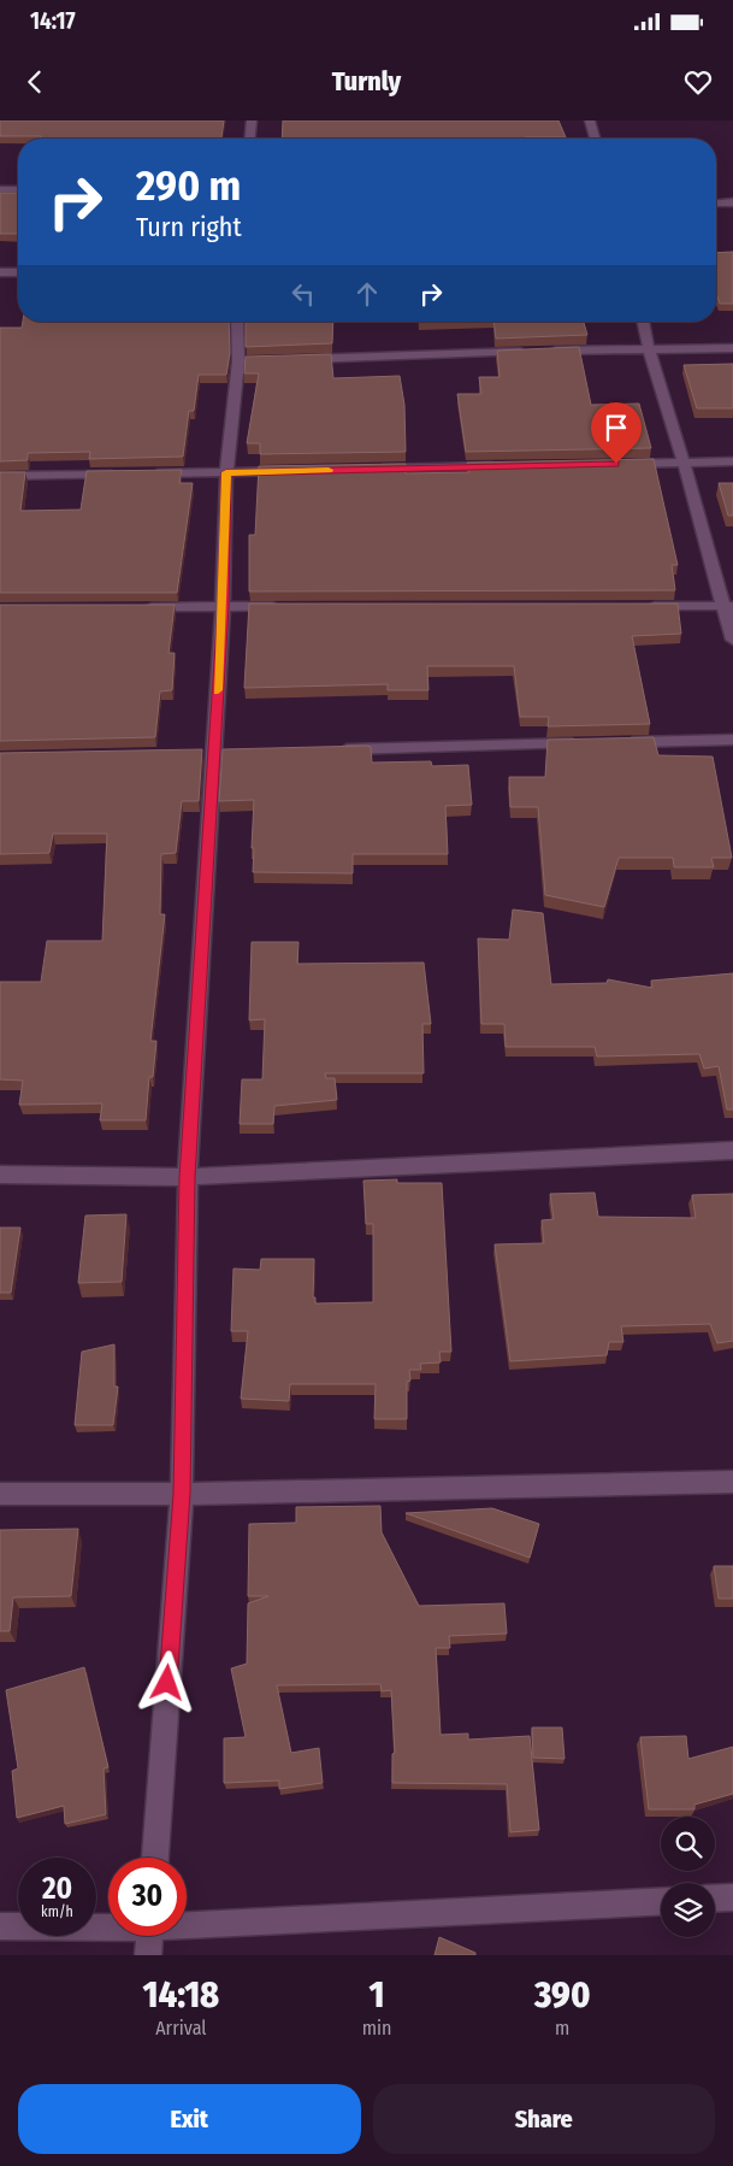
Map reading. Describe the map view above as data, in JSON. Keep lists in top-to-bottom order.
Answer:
{
  "page": {
    "status": "14:17",
    "header": "Turnly",
    "turn": ["290 m", "Turn right"],
    "speed": "20 km/h",
    "limit": "30",
    "eta": [
      "14:18",
      "Arrival",
      "1",
      "min",
      "390",
      "m"
    ],
    "buttons": ["Exit", "Share"]
  }
}
